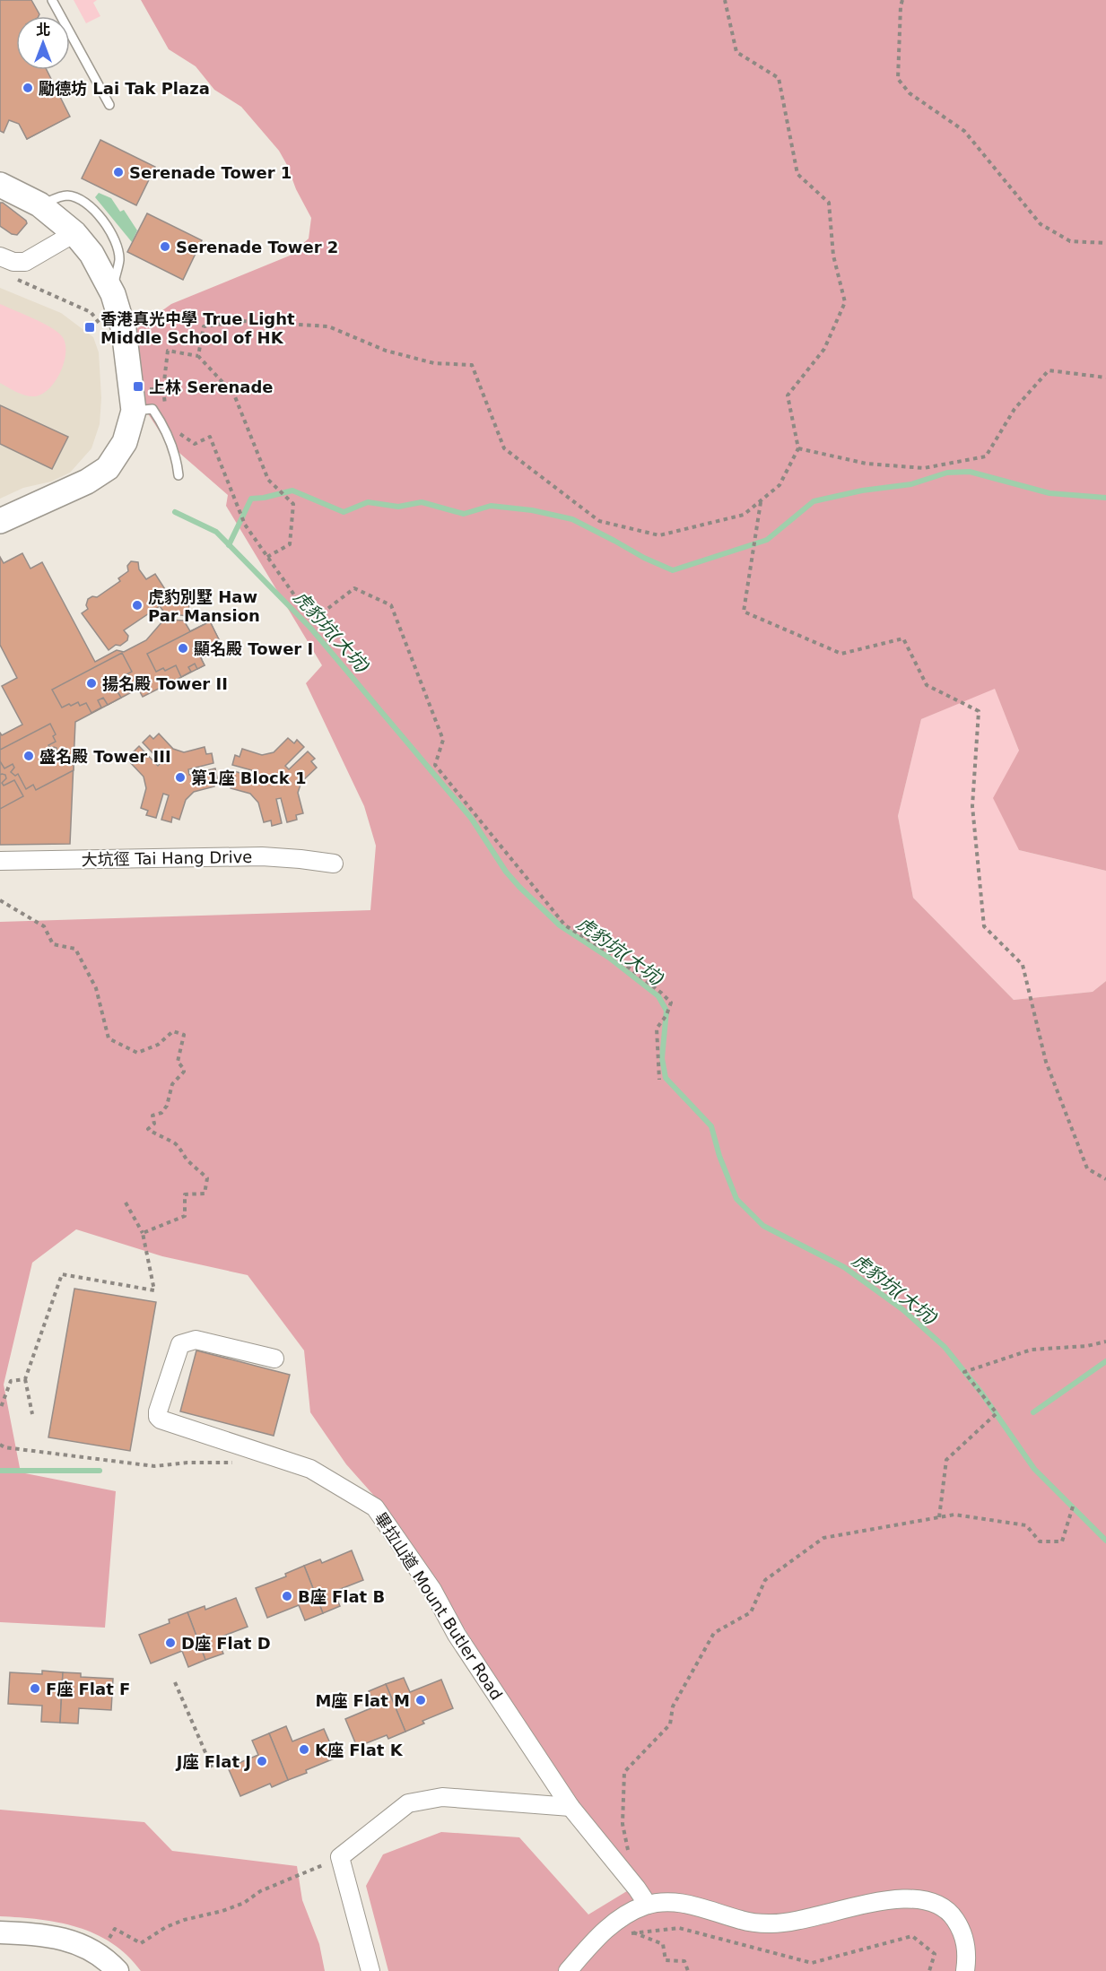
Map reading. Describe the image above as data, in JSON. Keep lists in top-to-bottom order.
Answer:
{
  "streets": {
    "street": ["大坑徑 Tai Hang Drive", "畢拉山道 Mount Butler Road"]
  },
  "water": ["虎豹坑(大坑)"],
  "places": {
    "other": [
      "勵德坊 Lai Tak Plaza",
      "Serenade Tower 1",
      "Serenade Tower 2",
      "虎豹別墅 Haw Par Mansion",
      "顯名殿 Tower I",
      "揚名殿 Tower II",
      "盛名殿 Tower III",
      "第1座 Block 1",
      "B座 Flat B",
      "D座 Flat D",
      "F座 Flat F",
      "M座 Flat M",
      "K座 Flat K",
      "J座 Flat J"
    ],
    "transit": ["香港真光中學 True Light Middle School of HK", "上林 Serenade"]
  },
  "north": "top"
}
